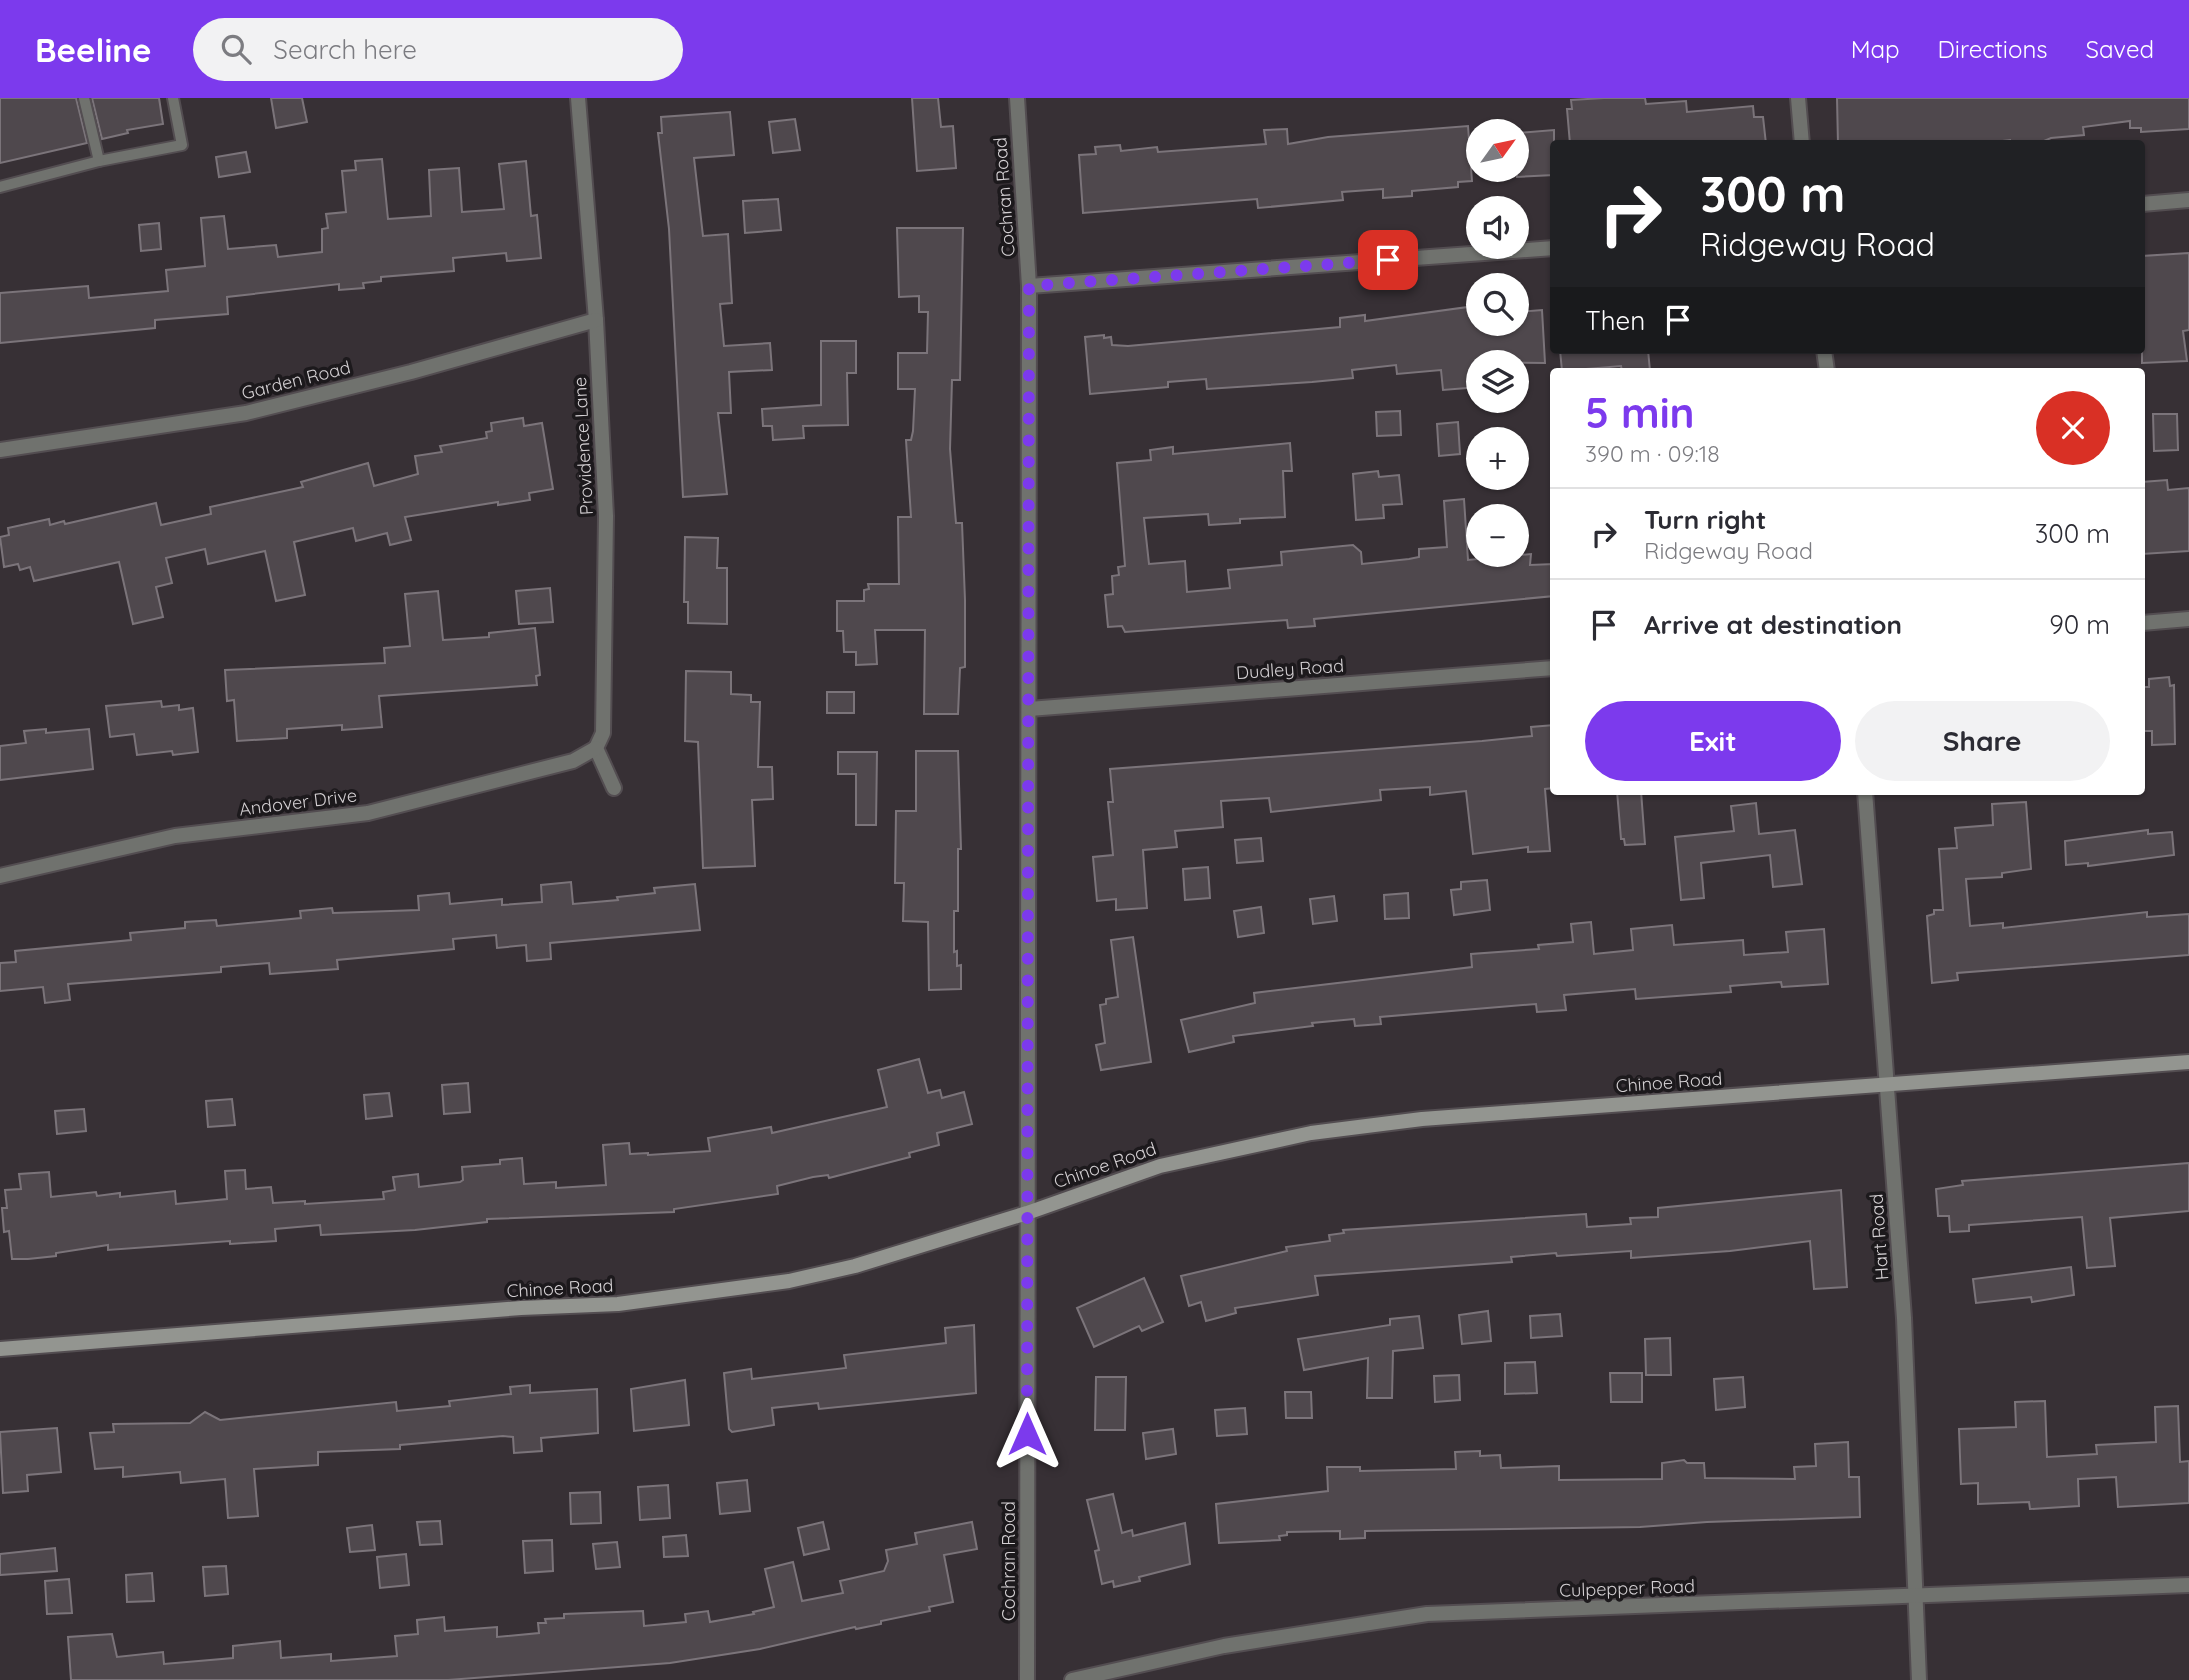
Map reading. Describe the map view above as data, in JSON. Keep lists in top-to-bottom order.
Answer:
{
  "streets": {
    "street": [
      "Cochran Road",
      "Garden Road",
      "Providence Lane",
      "Dudley Road",
      "Andover Drive",
      "Chinoe Road",
      "Hart Road",
      "Culpepper Road"
    ]
  },
  "crossings": [
    ["Cochran Road", "Dudley Road"],
    ["Cochran Road", "Chinoe Road"],
    ["Garden Road", "Providence Lane"],
    ["Providence Lane", "Andover Drive"],
    ["Chinoe Road", "Hart Road"],
    ["Hart Road", "Culpepper Road"]
  ],
  "north": "top right",
  "page": {
    "header": "Beeline",
    "search": "Search here",
    "nav": ["Map", "Directions", "Saved"],
    "map_buttons": ["+", "−"],
    "turn": ["300 m", "Ridgeway Road"],
    "then": "Then",
    "heading": ["5 min", "390 m · 09:18"],
    "list": [
      {
        "name": "Turn right",
        "note": "Ridgeway Road",
        "value": "300 m"
      },
      {
        "name": "Arrive at destination",
        "value": "90 m"
      }
    ],
    "buttons": ["Exit", "Share"]
  }
}
